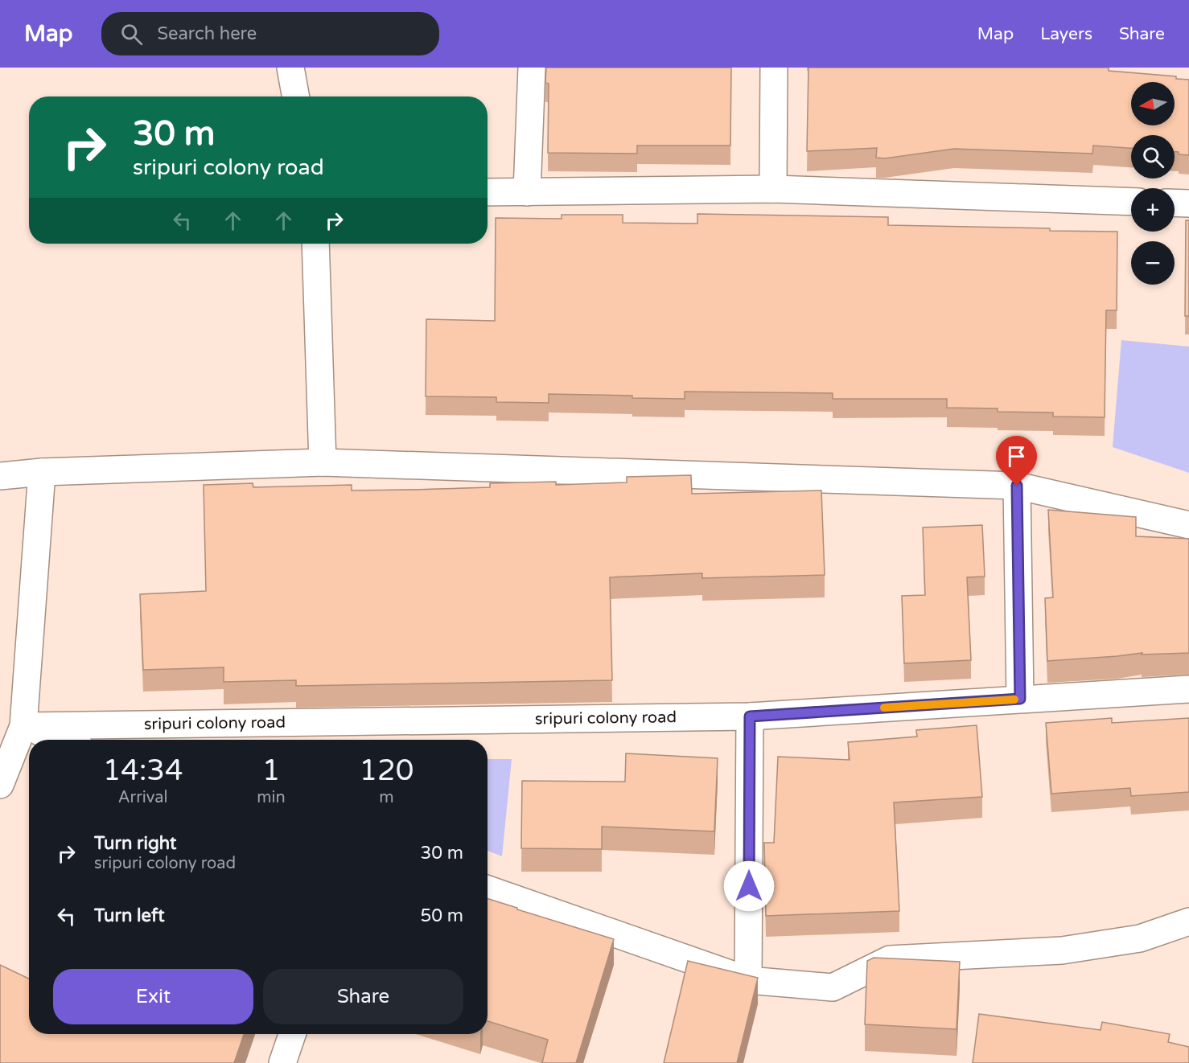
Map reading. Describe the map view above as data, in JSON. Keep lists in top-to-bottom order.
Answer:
{
  "streets": {
    "street": ["sripuri colony road"]
  },
  "north": "left",
  "page": {
    "header": "Map",
    "search": "Search here",
    "nav": ["Map", "Layers", "Share"],
    "map_buttons": ["+", "−"],
    "turn": ["30 m", "sripuri colony road"],
    "eta": [
      "14:34",
      "Arrival",
      "1",
      "min",
      "120",
      "m"
    ],
    "list": [
      {
        "name": "Turn right",
        "note": "sripuri colony road",
        "value": "30 m"
      },
      {
        "name": "Turn left",
        "value": "50 m"
      }
    ],
    "buttons": ["Exit", "Share"]
  }
}
